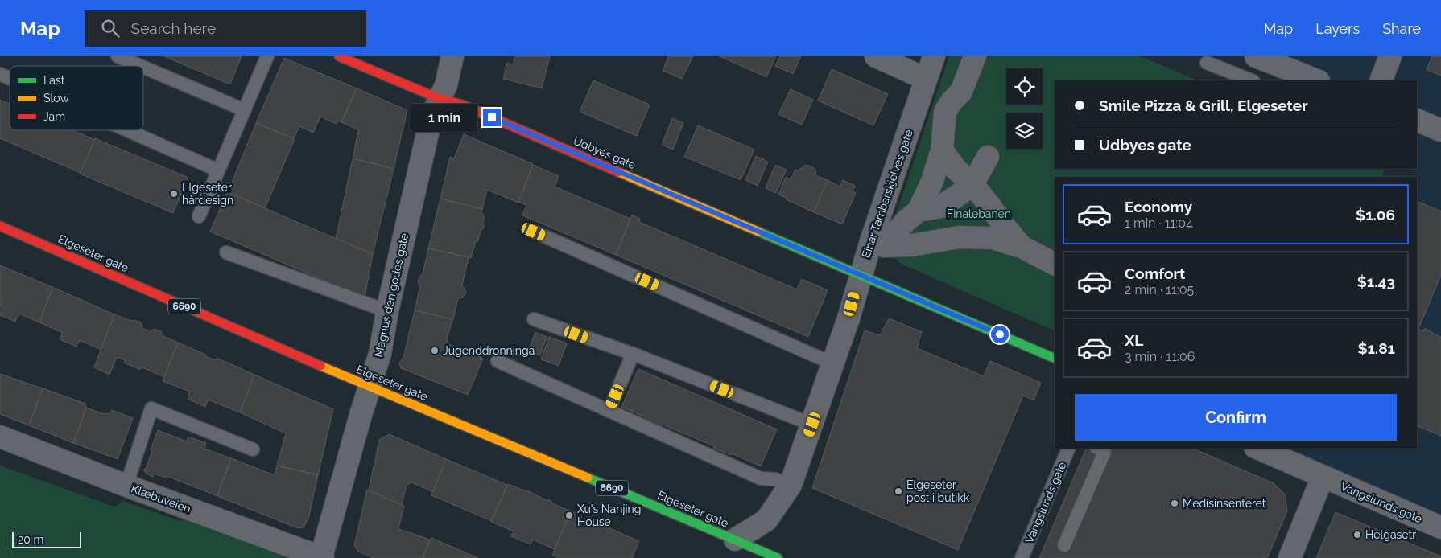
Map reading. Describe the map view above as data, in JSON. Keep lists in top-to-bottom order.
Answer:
{
  "streets": {
    "main road": ["Udbyes gate", "Elgeseter gate", "6690"],
    "street": [
      "Einar Tambarskjelves gate",
      "Magnus den godes gate",
      "Klæbuveien",
      "Vangslunds gate"
    ]
  },
  "crossings": [
    ["Udbyes gate", "Einar Tambarskjelves gate"],
    ["Udbyes gate", "Magnus den godes gate"],
    ["Einar Tambarskjelves gate", "Elgeseter gate"],
    ["Elgeseter gate", "Magnus den godes gate"],
    ["Magnus den godes gate", "Klæbuveien"]
  ],
  "parks": ["Finalebanen"],
  "places": [
    "Elgeseter hårdesign",
    "Jugenddronninga",
    "Elgeseter post i butikk",
    "Medisinsenteret",
    "Xu's Nanjing House",
    "Helgasetr"
  ],
  "legend": ["Fast", "Slow", "Jam"],
  "scale_bar": "20 m",
  "page": {
    "header": "Map",
    "search": "Search here",
    "nav": ["Map", "Layers", "Share"],
    "banner": ["Smile Pizza & Grill, Elgeseter", "Udbyes gate"],
    "bubble": "1 min",
    "list": [
      {
        "name": "Economy",
        "note": "1 min · 11:04",
        "value": "$1.06"
      },
      {
        "name": "Comfort",
        "note": "2 min · 11:05",
        "value": "$1.43"
      },
      {
        "name": "XL",
        "note": "3 min · 11:06",
        "value": "$1.81"
      }
    ],
    "buttons": "Confirm",
    "scale": "20 m"
  }
}
